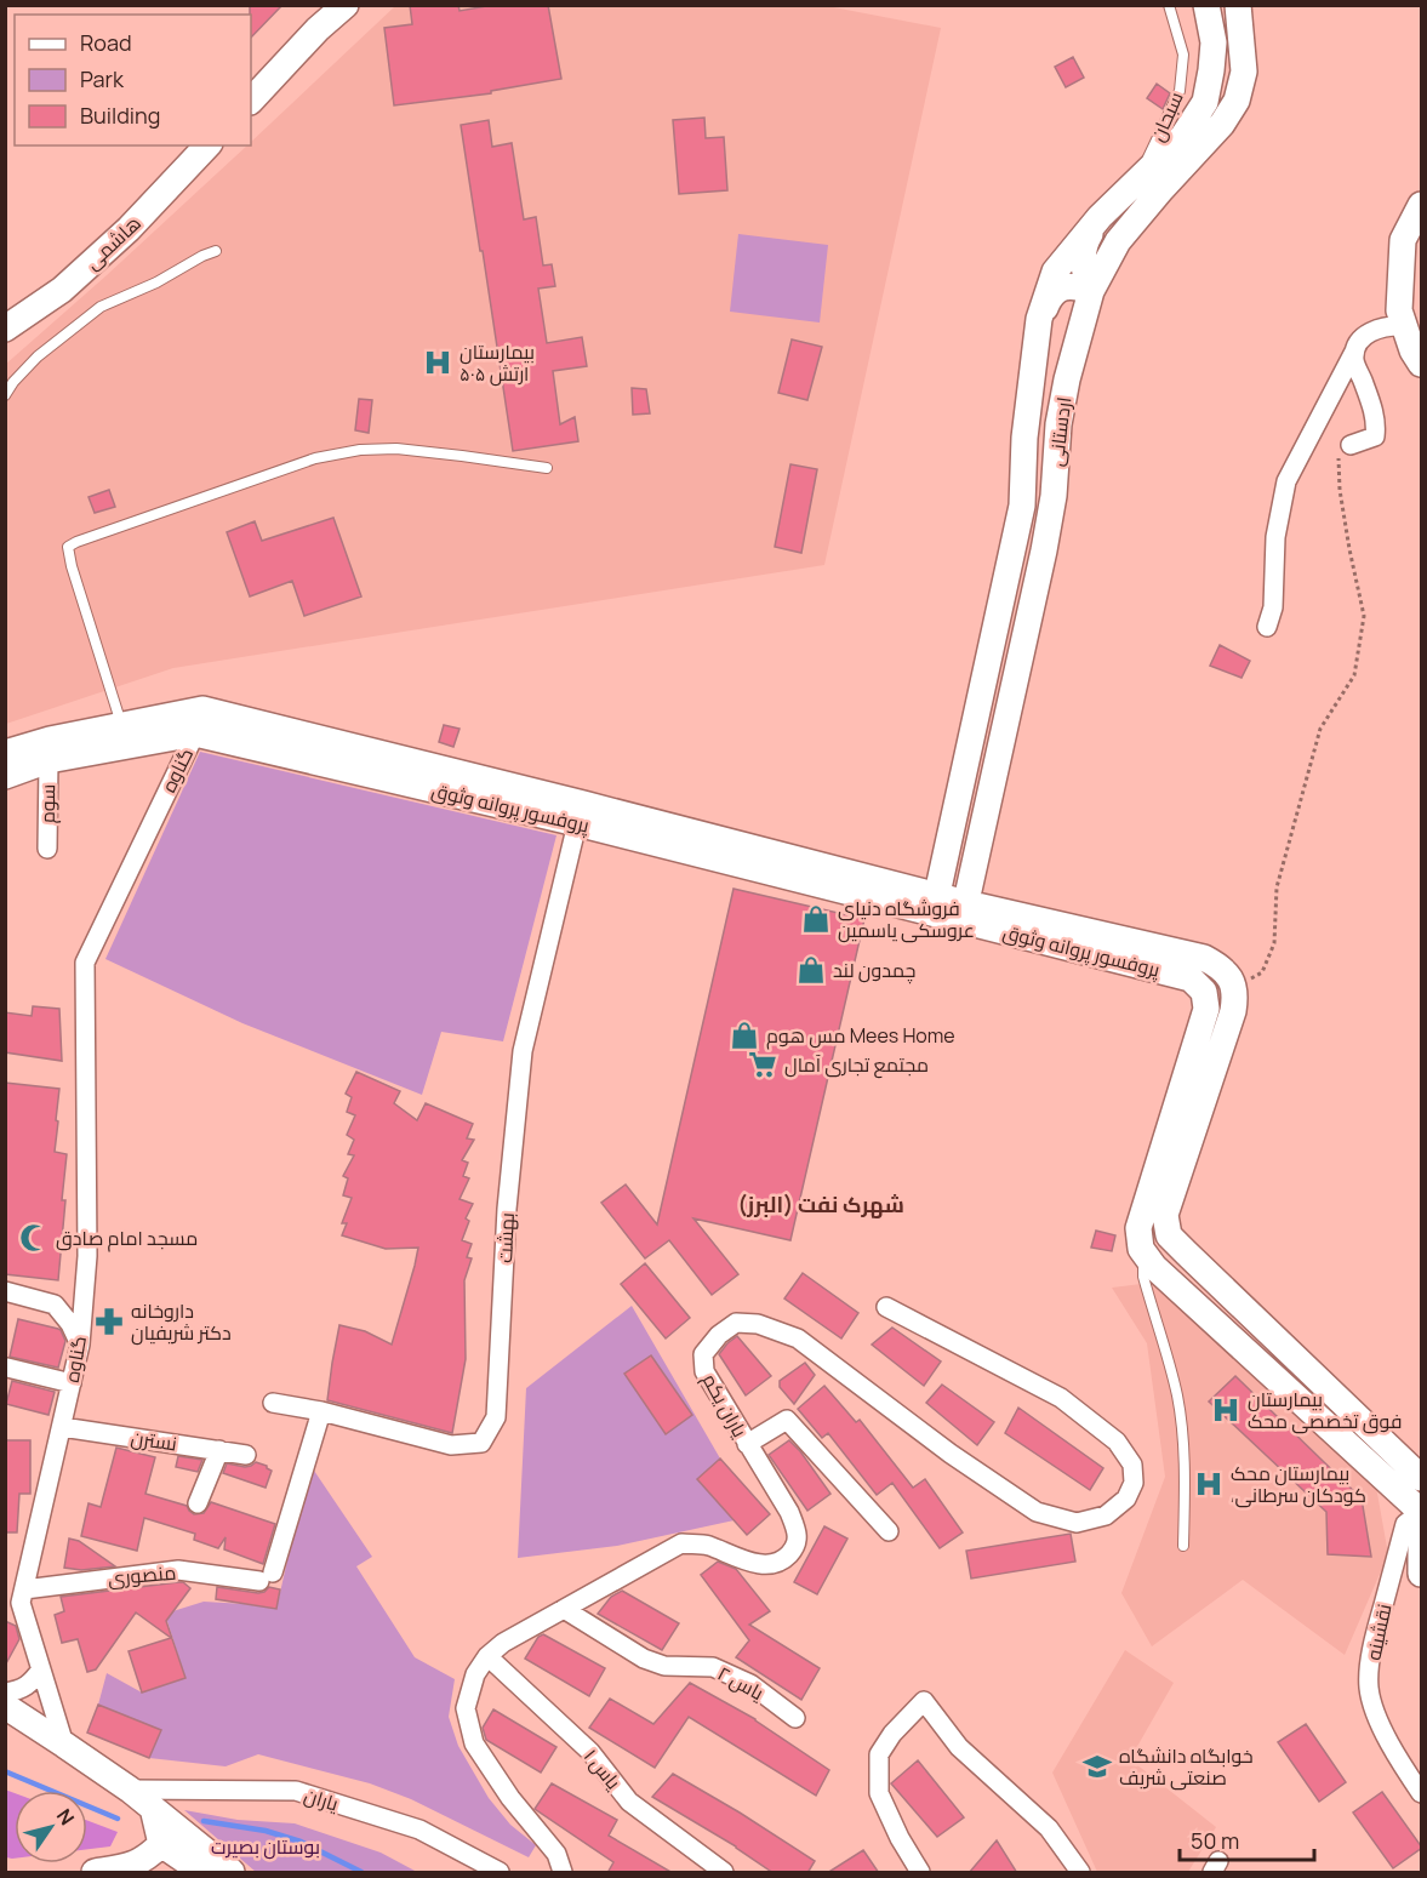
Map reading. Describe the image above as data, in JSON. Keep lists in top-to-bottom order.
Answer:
{
  "streets": {
    "main road": ["هاشمی", "اردستانی", "پروفسور پروانه وثوق"],
    "street": [
      "گناوه",
      "سوم",
      "بهشت",
      "یاران یکم",
      "نسترن",
      "منصوری",
      "نقشینه",
      "یاس ۲",
      "یاس ۱",
      "یاران"
    ],
    "lane": ["سبحان"]
  },
  "crossings": [
    ["سبحان", "اردستانی"],
    ["اردستانی", "پروفسور پروانه وثوق"],
    ["گناوه", "پروفسور پروانه وثوق"],
    ["گناوه", "نسترن"],
    ["گناوه", "منصوری"],
    ["سوم", "پروفسور پروانه وثوق"],
    ["پروفسور پروانه وثوق", "بهشت"],
    ["بهشت", "منصوری"],
    ["یاران یکم", "یاس ۲"],
    ["یاران یکم", "یاس ۱"]
  ],
  "districts": ["شهرک نفت (البرز)"],
  "parks": ["بوستان بصیرت"],
  "places": {
    "hospital": ["بیمارستان ۵۰۵ ارتش", "بیمارستان فوق تخصصی محک", "بیمارستان محک ،کودکان سرطانی"],
    "shop": ["فروشگاه دنیای عروسکی یاسمین", "چمدون لند", "مس هوم Mees Home"],
    "supermarket": ["مجتمع تجاری آمال"],
    "mosque": ["مسجد امام صادق"],
    "pharmacy": ["داروخانه دکتر شریفیان"],
    "school or university": ["خوابگاه دانشگاه صنعتی شریف"]
  },
  "legend": ["Road", "Park", "Building"],
  "scale_bar": "50 m",
  "north": "top right"
}
